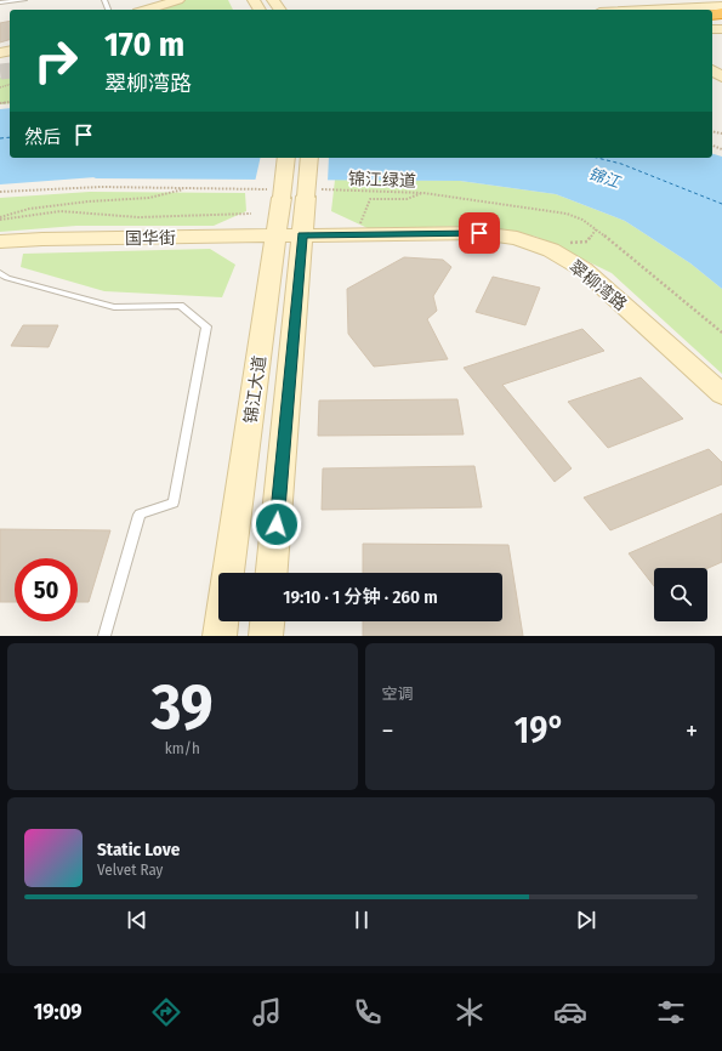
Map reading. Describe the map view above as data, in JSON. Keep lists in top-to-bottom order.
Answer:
{
  "streets": {
    "main road": ["国华街", "翠柳湾路", "锦江大道"],
    "path": ["锦江绿道"]
  },
  "crossings": [
    ["锦江绿道", "锦江大道"],
    ["国华街", "翠柳湾路"],
    ["国华街", "锦江大道"],
    ["翠柳湾路", "锦江大道"]
  ],
  "water": ["锦江"],
  "page": {
    "turn": ["170 m", "翠柳湾路"],
    "then": "然后",
    "limit": "50",
    "trip": "19:10 · 1 分钟 · 260 m",
    "tile": [
      ["39", "km/h"],
      "空调"
    ],
    "heat": ["−", "19°", "+"],
    "song": ["Static Love", "Velvet Ray"],
    "tabs": "19:09"
  }
}
